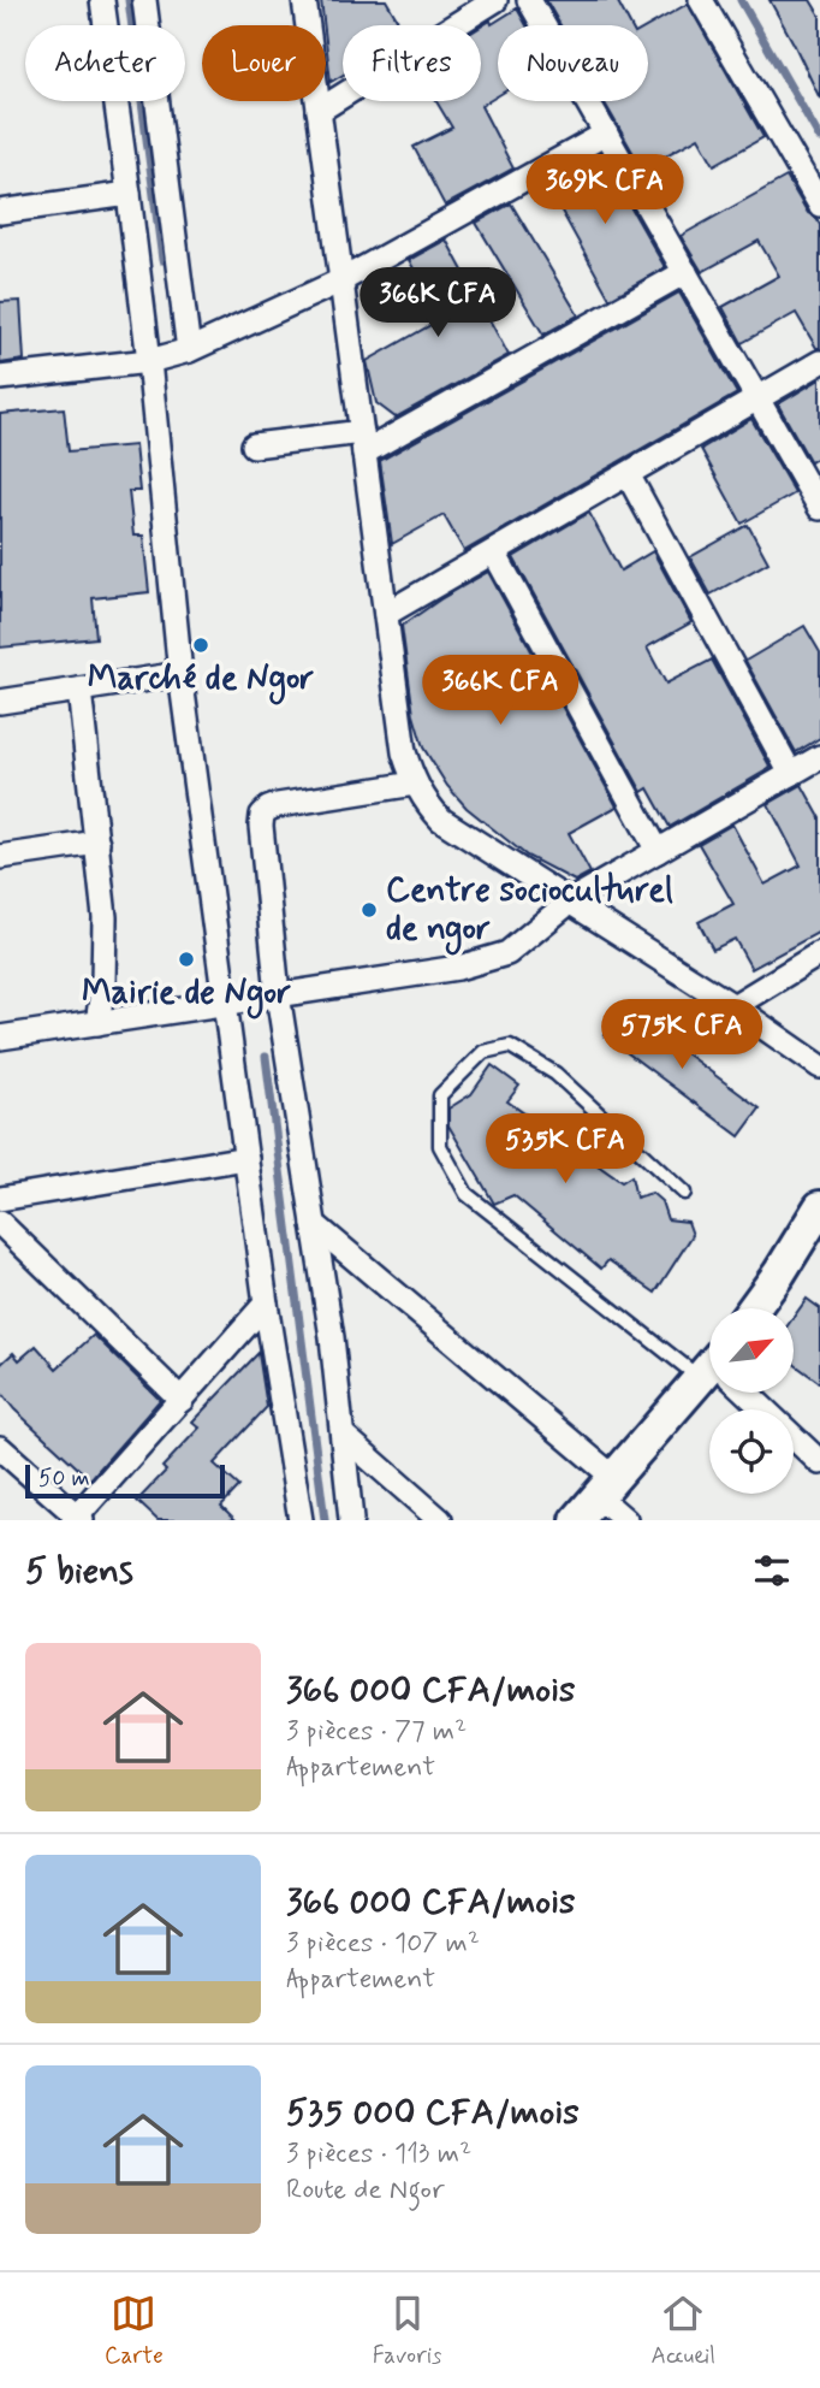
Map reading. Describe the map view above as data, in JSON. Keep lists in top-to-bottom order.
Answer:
{
  "places": ["Marché de Ngor", "Centre socioculturel de ngor", "Mairie de Ngor"],
  "scale_bar": "50 m",
  "north": "top right",
  "page": {
    "chip": [
      "Acheter",
      "Louer",
      "Filtres",
      "Nouveau"
    ],
    "price": [
      "369K CFA",
      "366K CFA",
      "366K CFA",
      "575K CFA",
      "535K CFA"
    ],
    "scale": "50 m",
    "heading": "5 biens",
    "list": [
      {
        "name": "366 000 CFA/mois",
        "note": "3 pièces · 77 m² · Appartement"
      },
      {
        "name": "366 000 CFA/mois",
        "note": "3 pièces · 107 m² · Appartement"
      },
      {
        "name": "535 000 CFA/mois",
        "note": "3 pièces · 113 m² · Route de Ngor"
      }
    ],
    "tabs": ["Carte", "Favoris", "Accueil"]
  }
}
